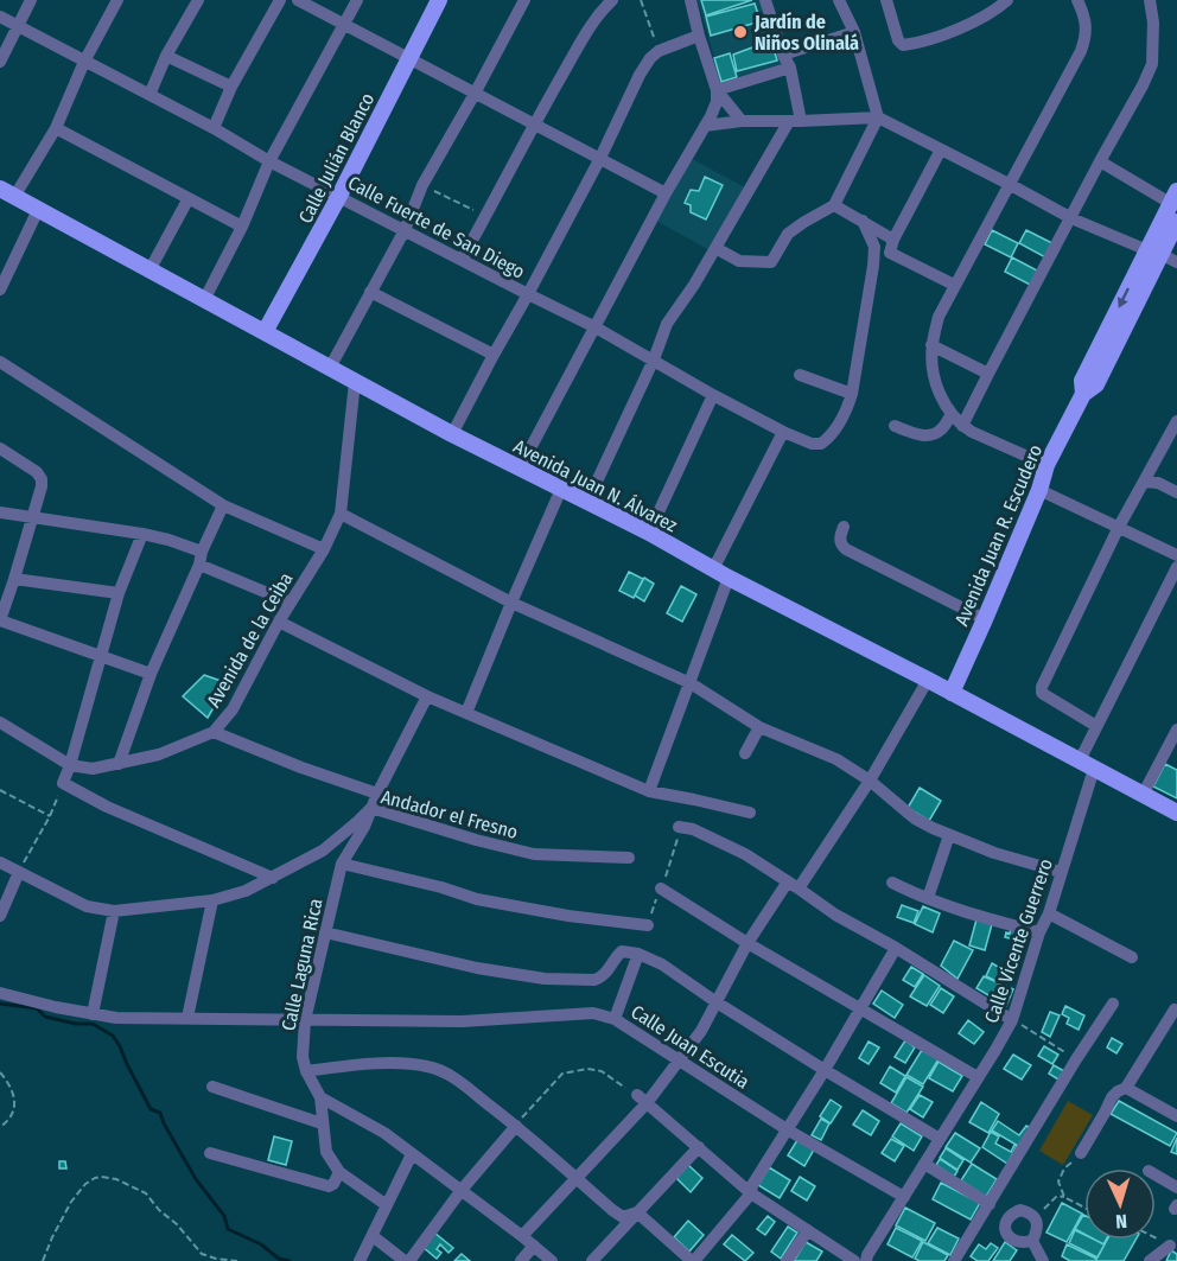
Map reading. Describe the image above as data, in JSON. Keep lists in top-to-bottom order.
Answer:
{
  "streets": {
    "main road": ["Calle Julián Blanco", "Avenida Juan N. Álvarez", "Avenida Juan R. Escudero"],
    "street": [
      "Calle Fuerte de San Diego",
      "Avenida de la Ceiba",
      "Andador el Fresno",
      "Calle Vicente Guerrero",
      "Calle Laguna Rica",
      "Calle Juan Escutia"
    ]
  },
  "crossings": [
    ["Calle Julián Blanco", "Calle Fuerte de San Diego"],
    ["Calle Julián Blanco", "Avenida Juan N. Álvarez"],
    ["Avenida Juan N. Álvarez", "Avenida Juan R. Escudero"],
    ["Avenida Juan N. Álvarez", "Avenida de la Ceiba"],
    ["Avenida Juan N. Álvarez", "Calle Vicente Guerrero"],
    ["Andador el Fresno", "Calle Laguna Rica"],
    ["Calle Vicente Guerrero", "Calle Juan Escutia"],
    ["Calle Laguna Rica", "Calle Juan Escutia"]
  ],
  "places": ["Jardín de Niños Olinalá"],
  "north": "bottom"
}
